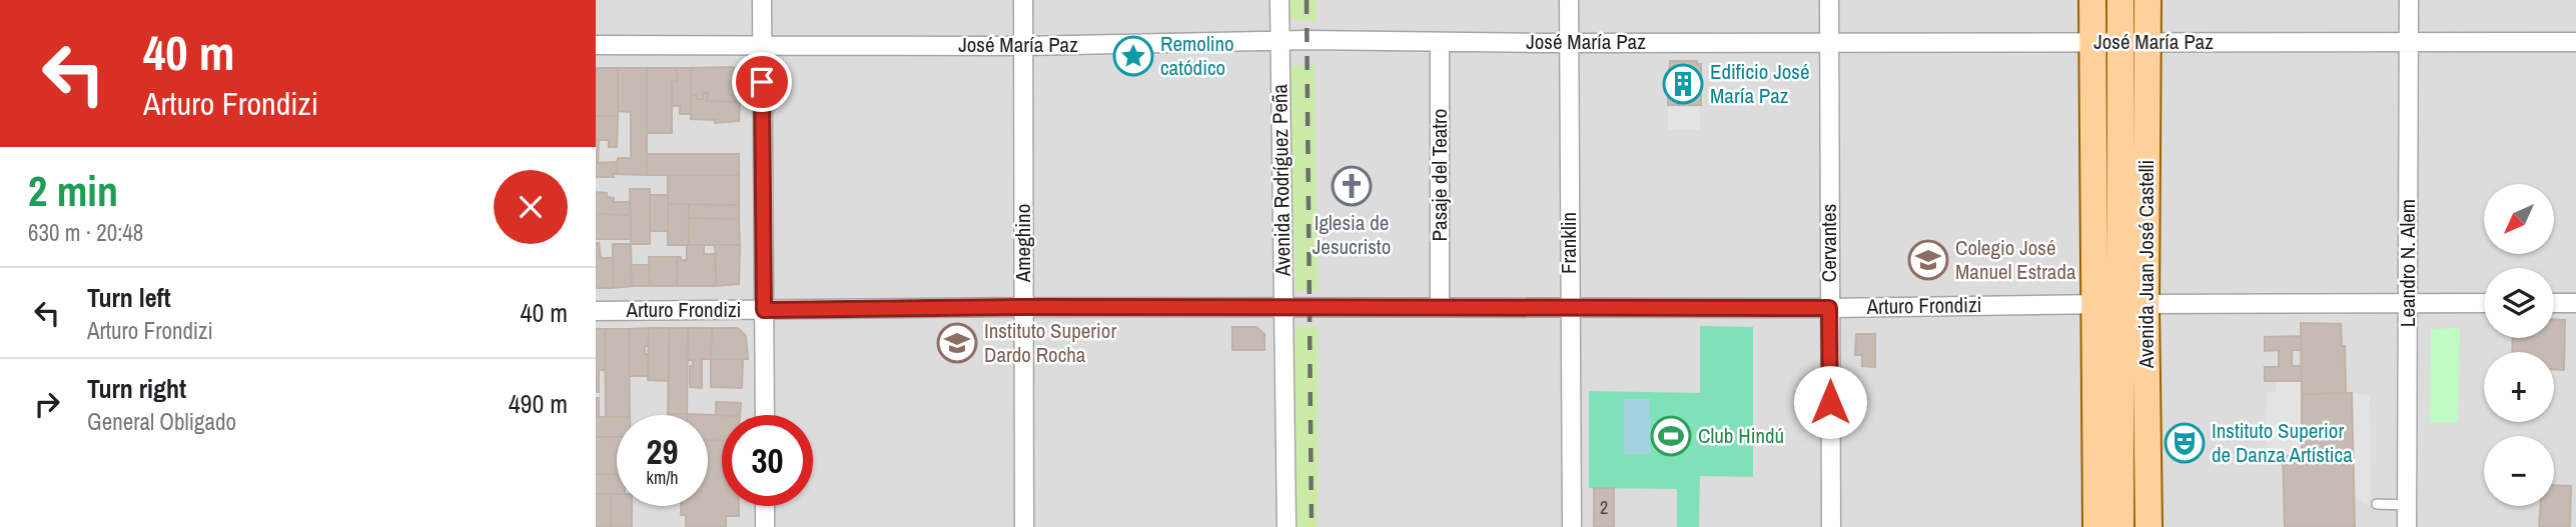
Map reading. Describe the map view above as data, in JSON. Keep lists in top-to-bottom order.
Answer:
{
  "streets": {
    "main road": ["Avenida Juan José Castelli"],
    "street": [
      "José María Paz",
      "Pasaje del Teatro",
      "Avenida Rodríguez Peña",
      "Ameghino",
      "Franklin",
      "Cervantes",
      "Leandro N. Alem",
      "Arturo Frondizi"
    ]
  },
  "crossings": [
    ["José María Paz", "Pasaje del Teatro"],
    ["José María Paz", "Avenida Rodríguez Peña"],
    ["José María Paz", "Ameghino"],
    ["José María Paz", "Franklin"],
    ["José María Paz", "Cervantes"],
    ["José María Paz", "Leandro N. Alem"],
    ["José María Paz", "Avenida Juan José Castelli"],
    ["Pasaje del Teatro", "Arturo Frondizi"],
    ["Avenida Rodríguez Peña", "Arturo Frondizi"],
    ["Ameghino", "Arturo Frondizi"],
    ["Franklin", "Arturo Frondizi"],
    ["Cervantes", "Arturo Frondizi"],
    ["Leandro N. Alem", "Arturo Frondizi"],
    ["Avenida Juan José Castelli", "Arturo Frondizi"]
  ],
  "places": {
    "place": ["Remolino catódico"],
    "building": ["Edificio José María Paz"],
    "church": ["Iglesia de Jesucristo"],
    "school or university": ["Colegio José Manuel Estrada", "Instituto Superior Dardo Rocha"],
    "sports": ["Club Hindú"],
    "theatre": ["Instituto Superior de Danza Artística"]
  },
  "house_numbers": ["2"],
  "north": "bottom left",
  "page": {
    "turn": ["40 m", "Arturo Frondizi"],
    "heading": ["2 min", "630 m · 20:48"],
    "map_buttons": ["+", "−"],
    "list": [
      {
        "name": "Turn left",
        "note": "Arturo Frondizi",
        "value": "40 m"
      },
      {
        "name": "Turn right",
        "note": "General Obligado",
        "value": "490 m"
      }
    ],
    "speed": "29 km/h",
    "limit": "30"
  }
}
